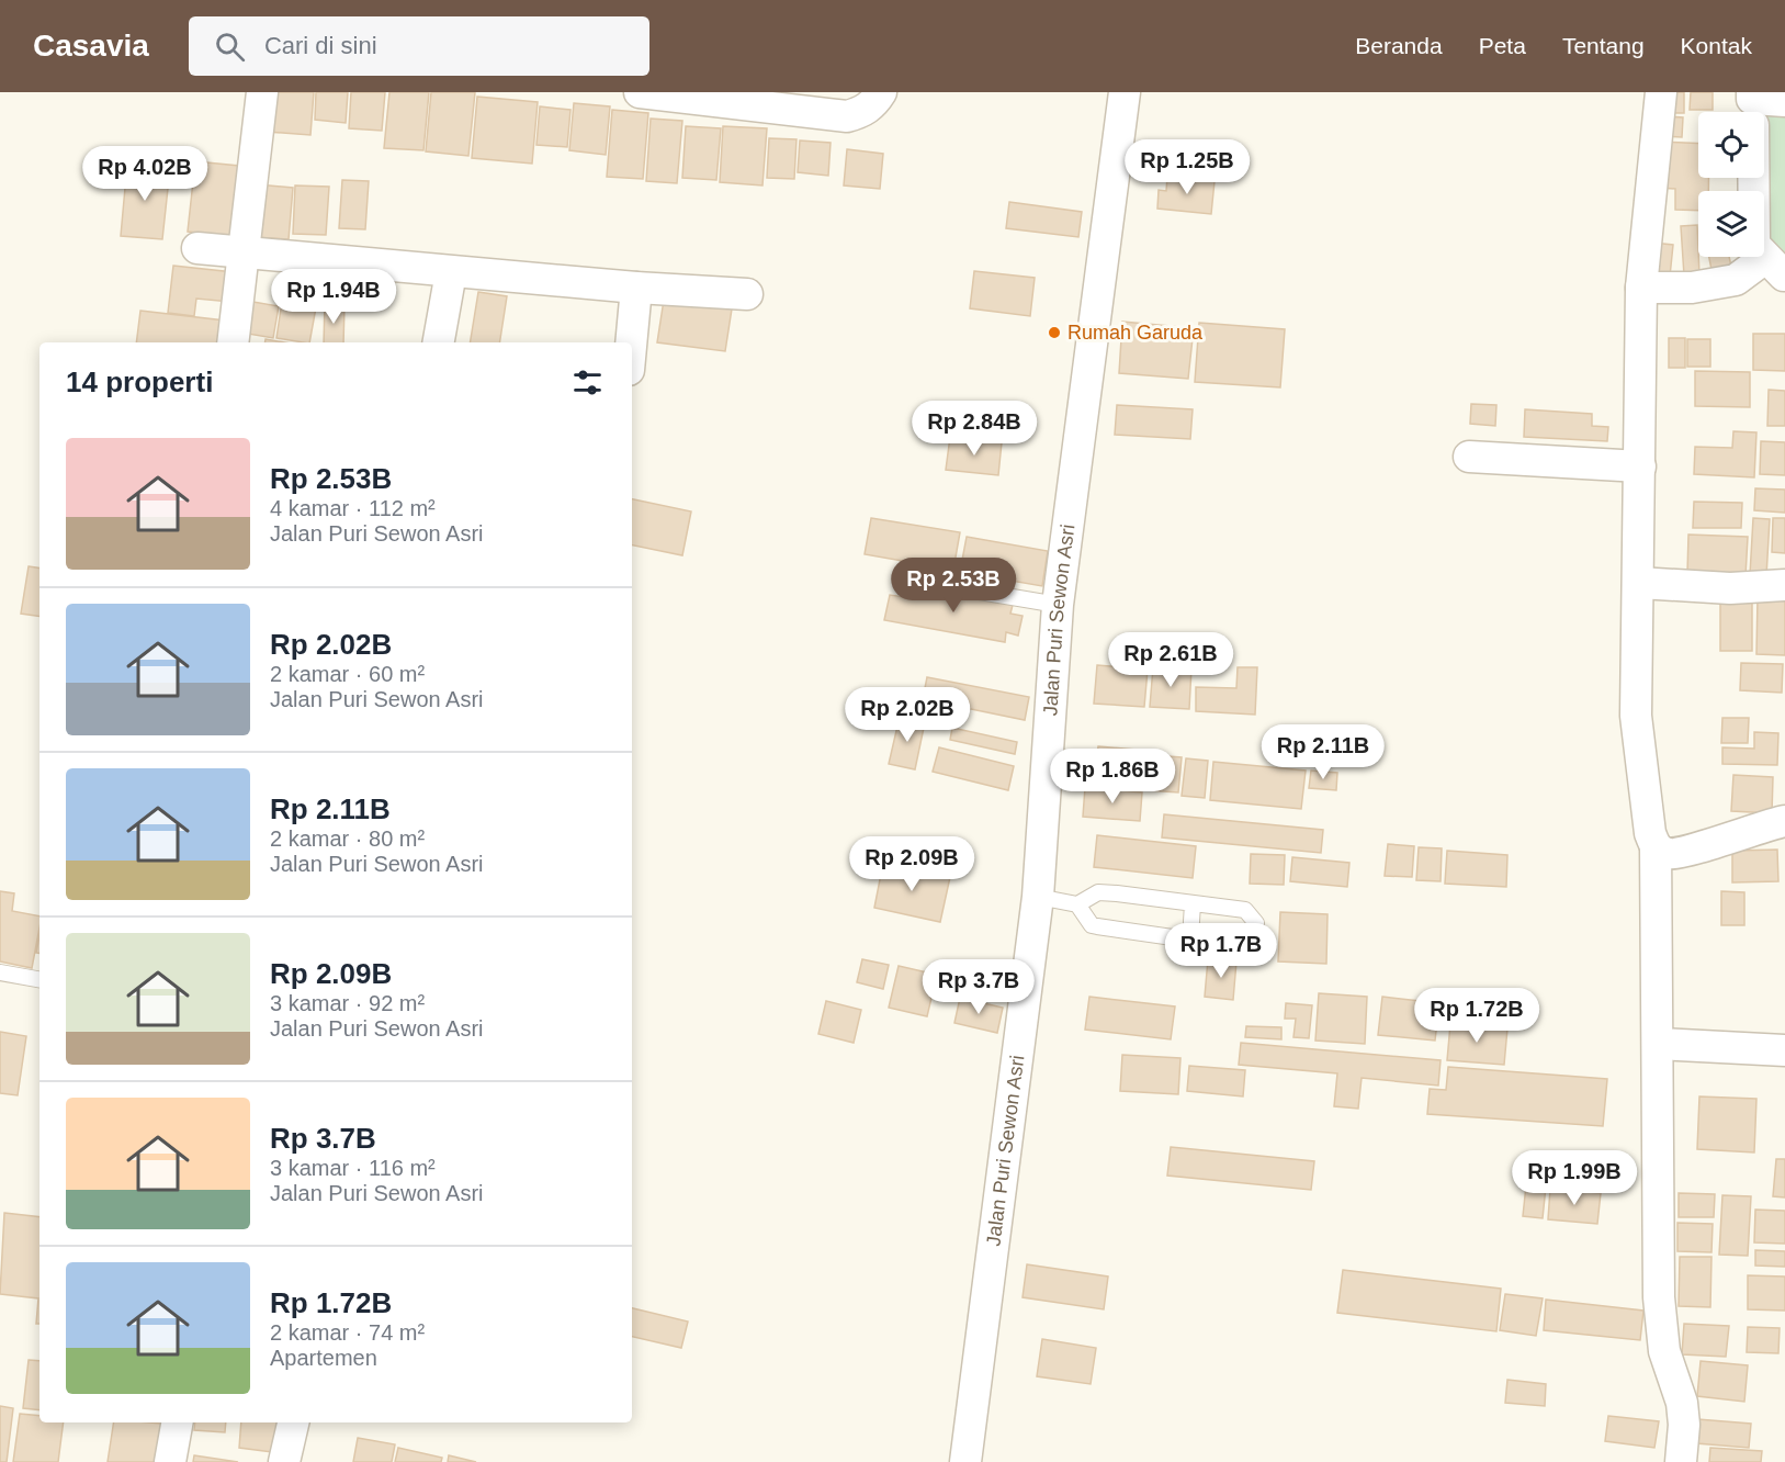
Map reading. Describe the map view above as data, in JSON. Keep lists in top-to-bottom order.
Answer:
{
  "streets": {
    "street": ["Jalan Puri Sewon Asri"]
  },
  "places": ["Rumah Garuda"],
  "page": {
    "header": "Casavia",
    "search": "Cari di sini",
    "nav": [
      "Beranda",
      "Peta",
      "Tentang",
      "Kontak"
    ],
    "price": [
      "Rp 1.25B",
      "Rp 4.02B",
      "Rp 1.94B",
      "Rp 2.84B",
      "Rp 2.53B",
      "Rp 2.61B",
      "Rp 2.02B",
      "Rp 2.11B",
      "Rp 1.86B",
      "Rp 2.09B",
      "Rp 1.7B",
      "Rp 3.7B",
      "Rp 1.72B",
      "Rp 1.99B"
    ],
    "heading": "14 properti",
    "list": [
      {
        "name": "Rp 2.53B",
        "note": "4 kamar · 112 m² · Jalan Puri Sewon Asri"
      },
      {
        "name": "Rp 2.02B",
        "note": "2 kamar · 60 m² · Jalan Puri Sewon Asri"
      },
      {
        "name": "Rp 2.11B",
        "note": "2 kamar · 80 m² · Jalan Puri Sewon Asri"
      },
      {
        "name": "Rp 2.09B",
        "note": "3 kamar · 92 m² · Jalan Puri Sewon Asri"
      },
      {
        "name": "Rp 3.7B",
        "note": "3 kamar · 116 m² · Jalan Puri Sewon Asri"
      },
      {
        "name": "Rp 1.72B",
        "note": "2 kamar · 74 m² · Apartemen"
      }
    ]
  }
}
